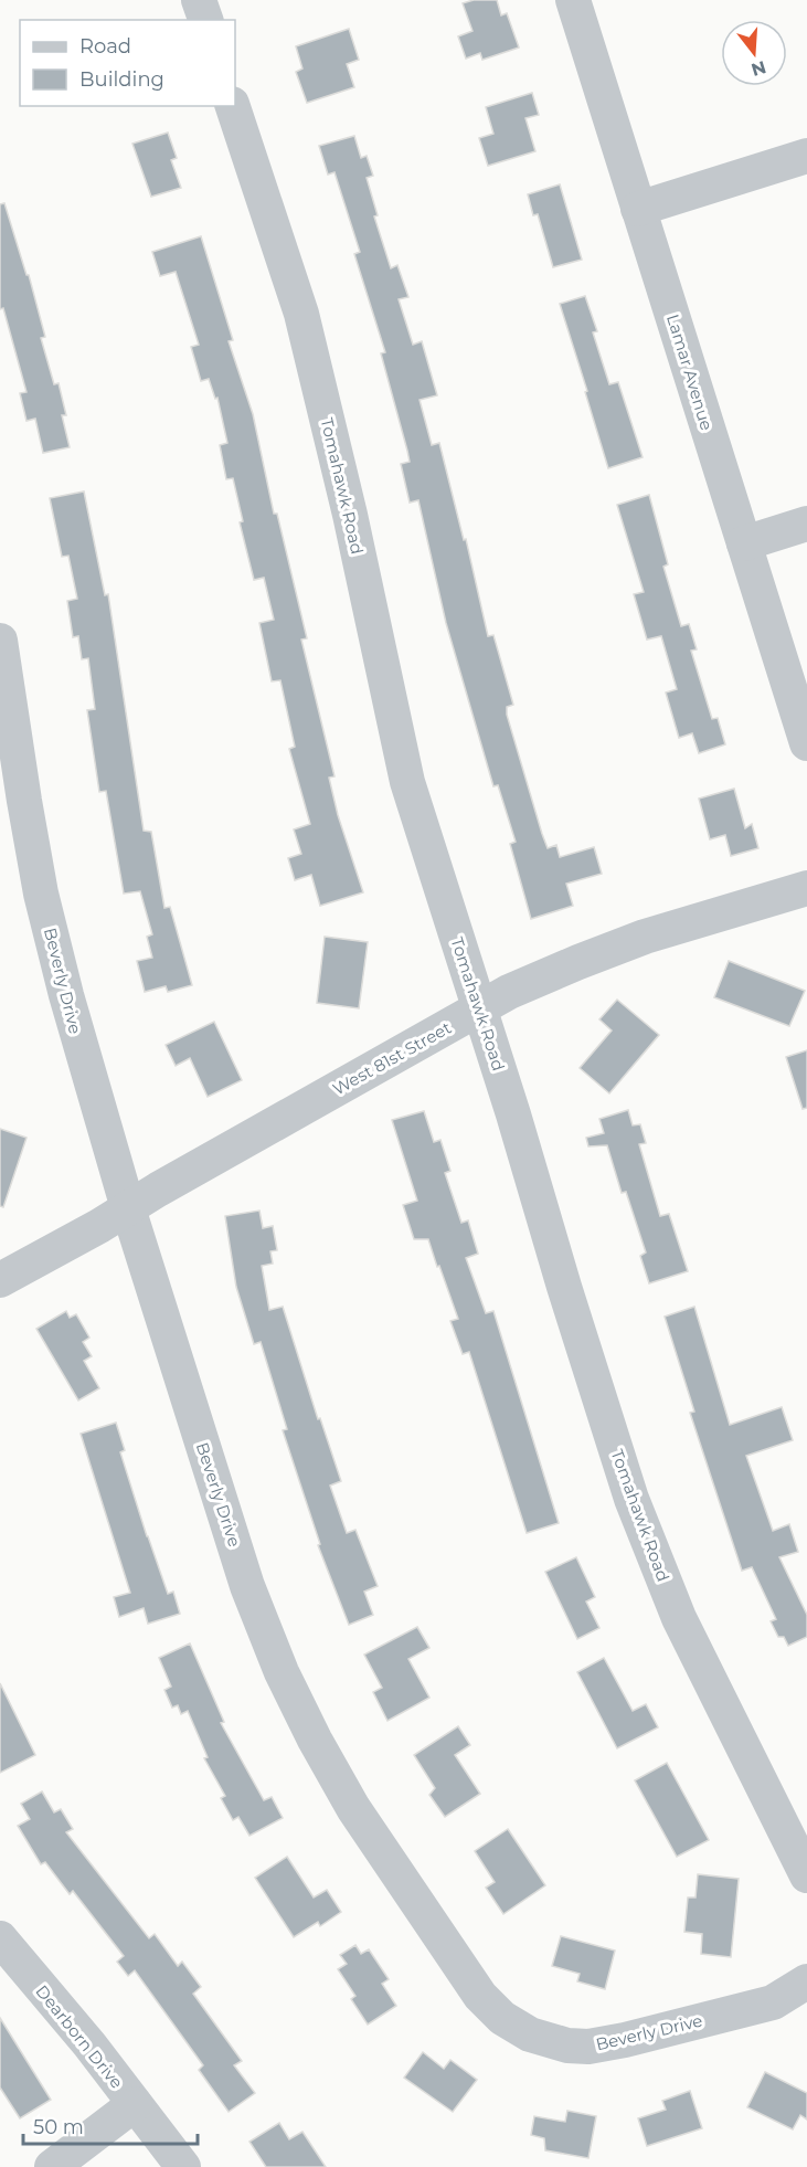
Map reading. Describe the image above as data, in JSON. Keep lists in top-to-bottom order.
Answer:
{
  "streets": {
    "street": [
      "Lamar Avenue",
      "Tomahawk Road",
      "Beverly Drive",
      "West 81st Street",
      "Dearborn Drive"
    ]
  },
  "crossings": [
    ["Tomahawk Road", "West 81st Street"],
    ["Beverly Drive", "West 81st Street"]
  ],
  "legend": ["Road", "Building"],
  "scale_bar": "50 m",
  "north": "bottom"
}
